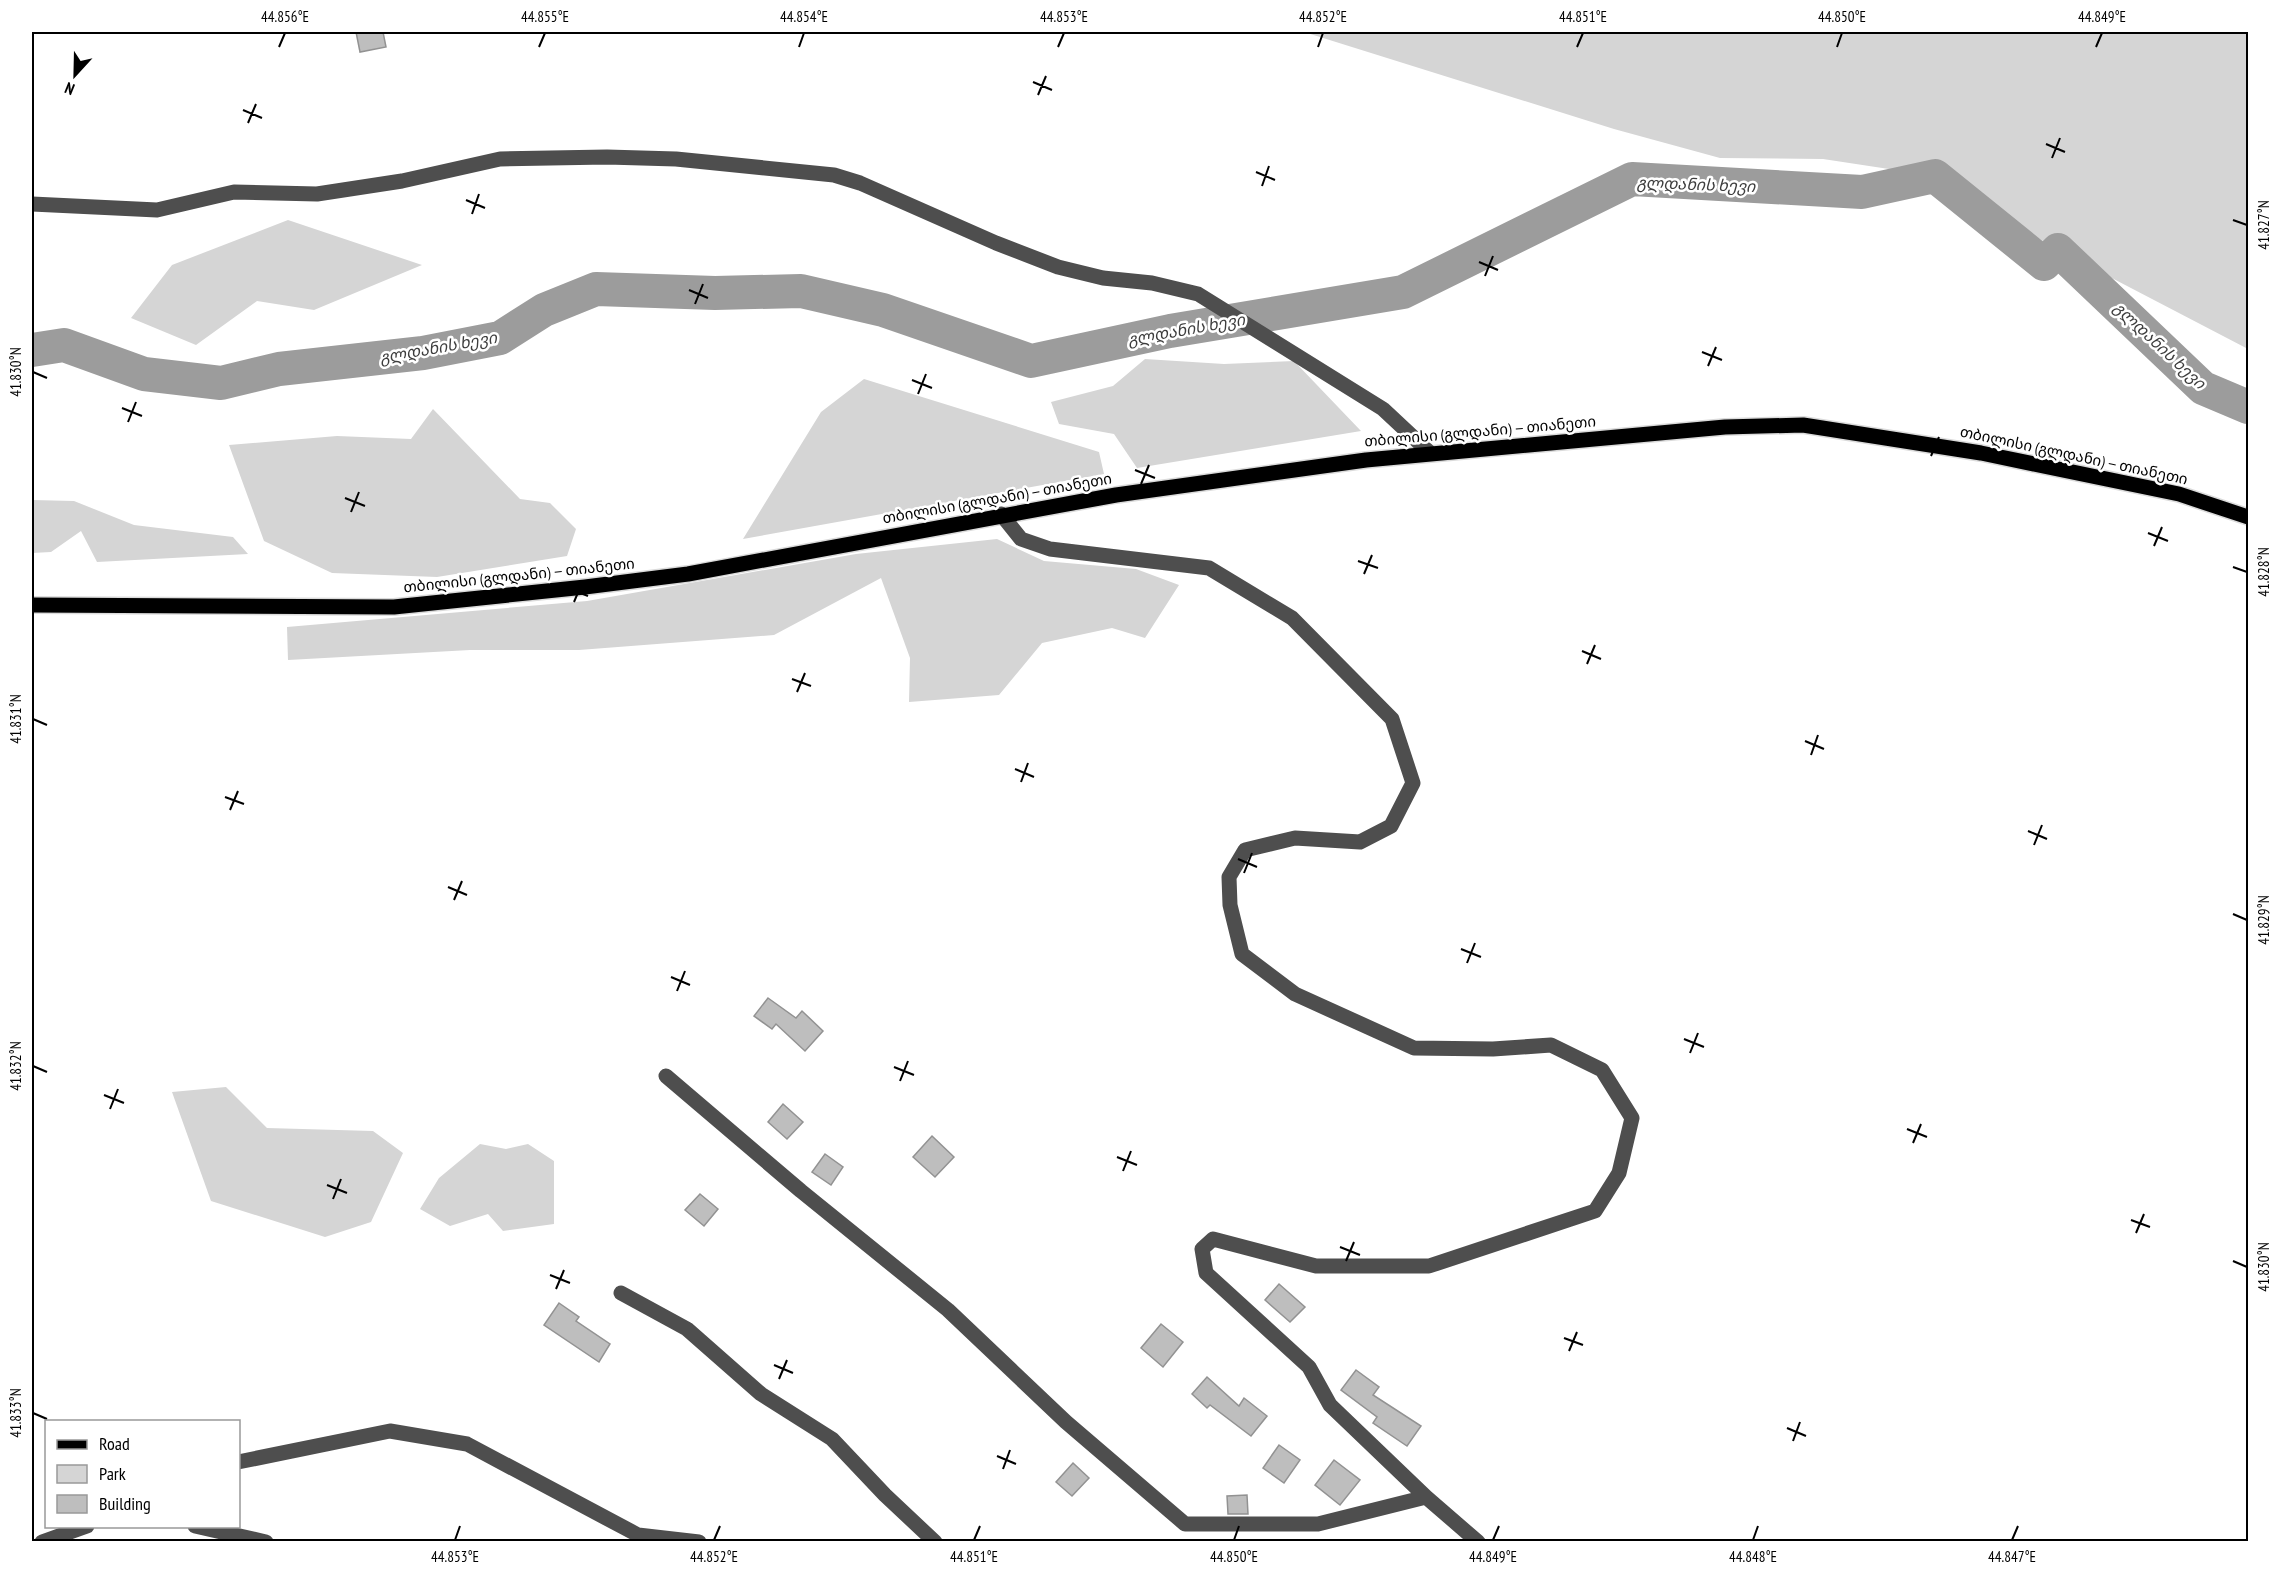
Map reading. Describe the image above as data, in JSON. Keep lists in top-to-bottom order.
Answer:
{
  "streets": {
    "main road": ["თბილისი (გლდანი) — თიანეთი"]
  },
  "water": ["გლდანის ხევი"],
  "legend": ["Road", "Park", "Building"],
  "north": "bottom",
  "coordinates": [
    "44.856°E",
    "44.855°E",
    "44.854°E",
    "44.853°E",
    "44.852°E",
    "44.851°E",
    "44.850°E",
    "44.849°E",
    "41.827°N",
    "41.830°N",
    "41.828°N",
    "41.831°N",
    "41.829°N",
    "41.832°N",
    "41.833°N",
    "44.848°E",
    "44.847°E"
  ]
}
